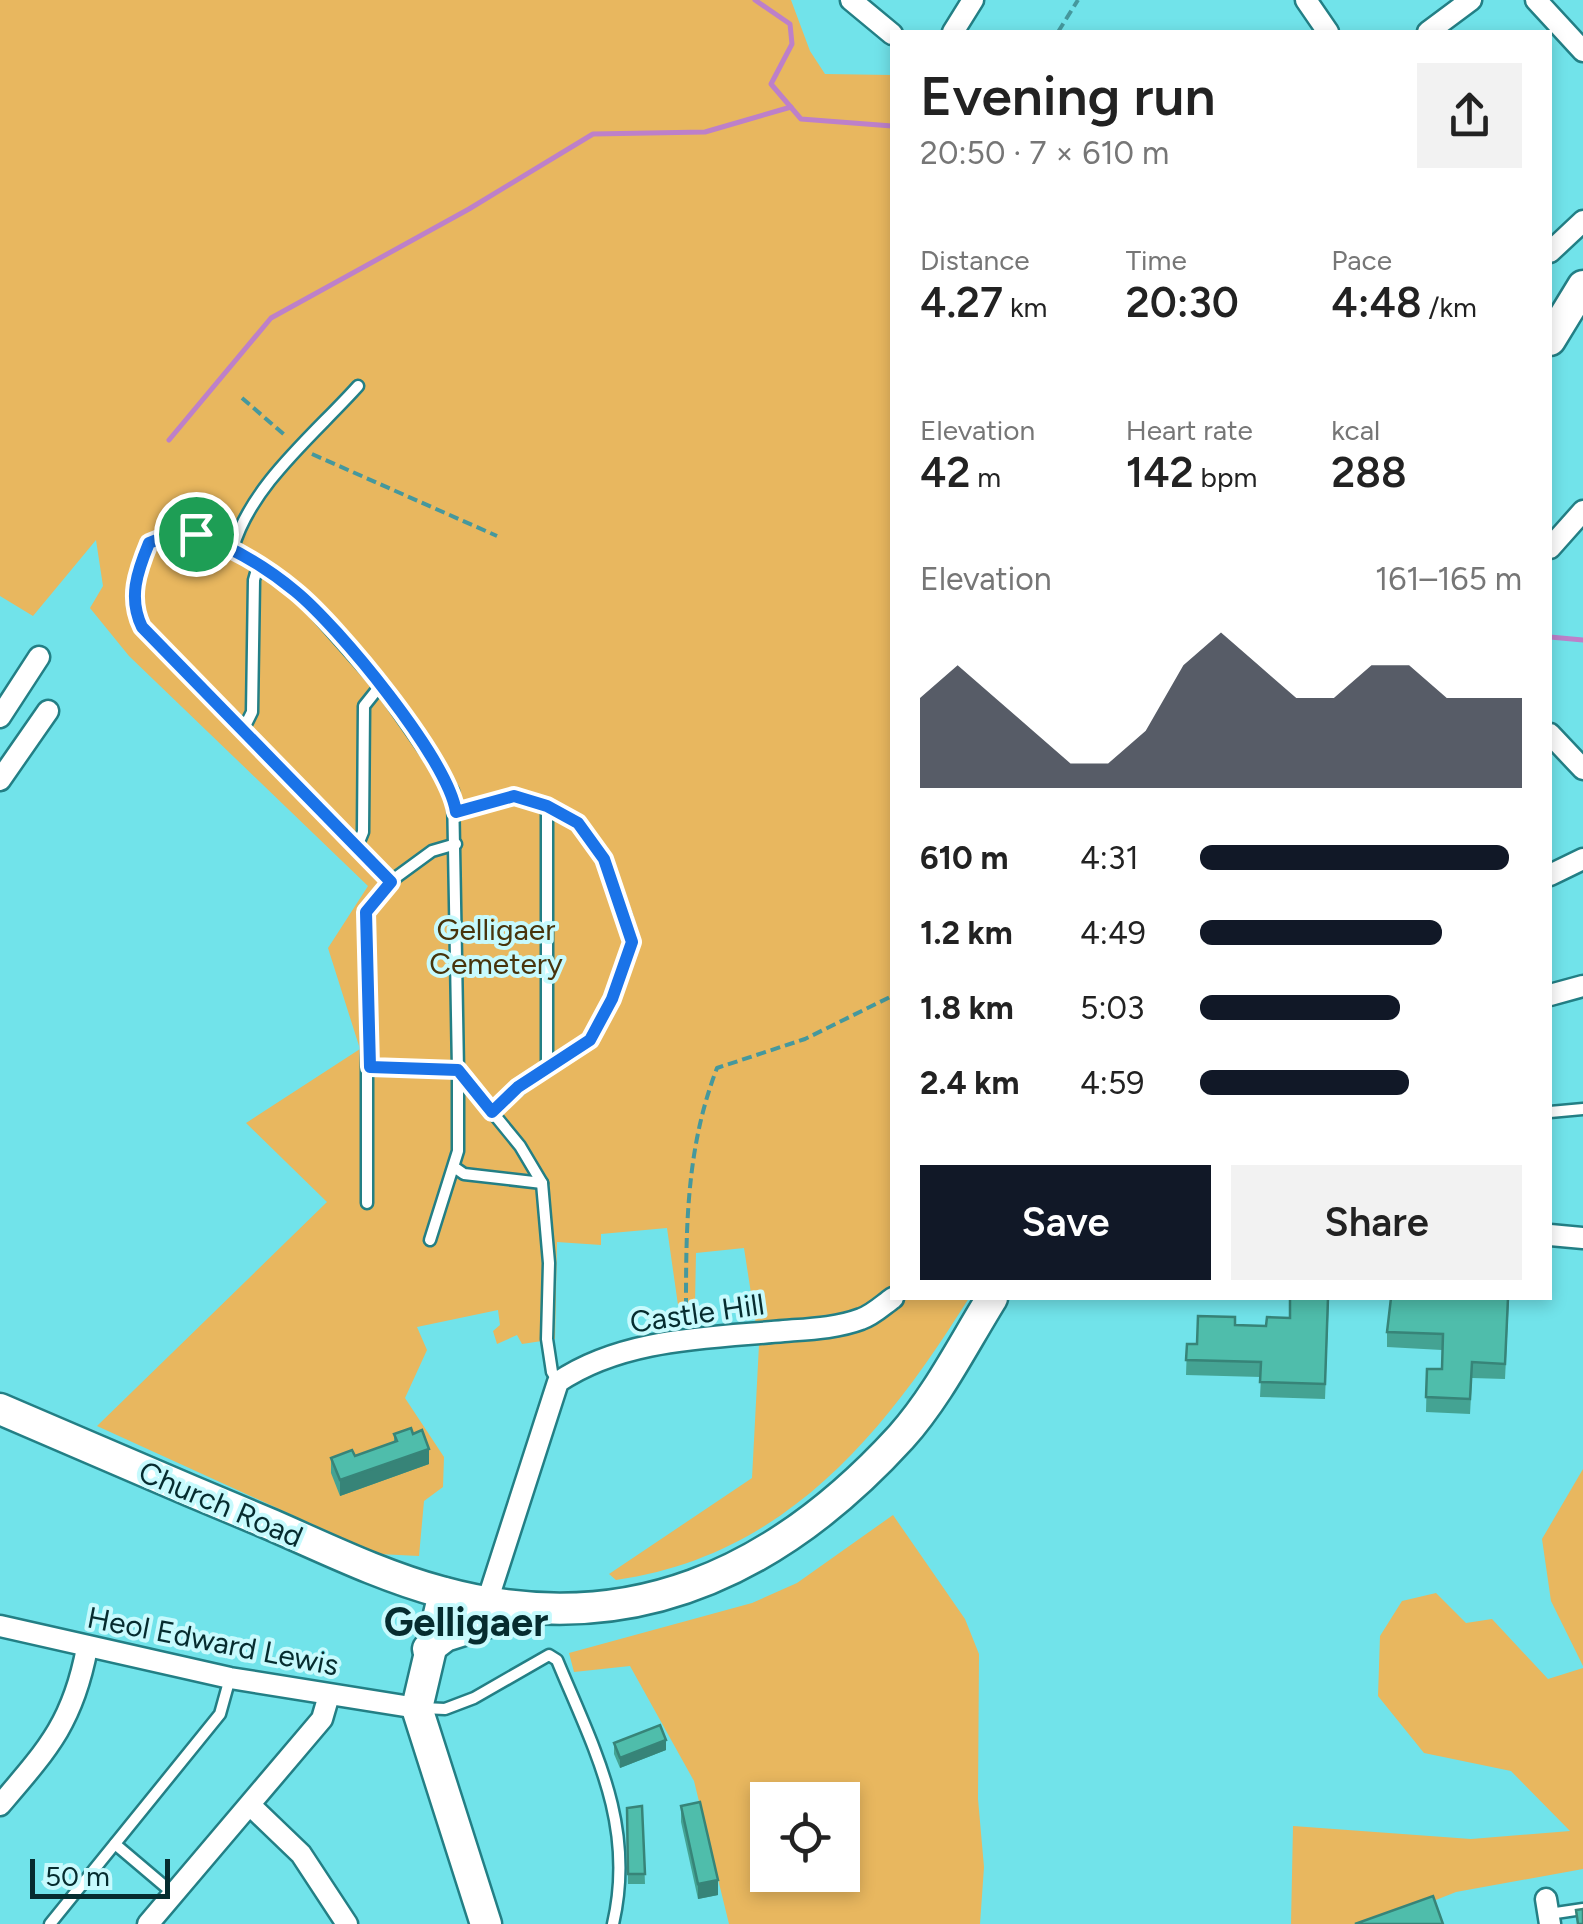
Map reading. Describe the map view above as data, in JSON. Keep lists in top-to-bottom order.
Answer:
{
  "streets": {
    "main road": ["Church Road"],
    "street": ["Castle Hill", "Heol Edward Lewis"]
  },
  "districts": ["Gelligaer"],
  "parks": ["Gelligaer Cemetery"],
  "scale_bar": "50 m",
  "page": {
    "heading": ["Evening run", "20:50 · 7 × 610 m"],
    "stats": [
      ["Distance", "4.27 km"],
      ["Time", "20:30"],
      ["Pace", "4:48 /km"],
      ["Elevation", "42 m"],
      ["Heart rate", "142 bpm"],
      ["kcal", "288"]
    ],
    "chart": ["Elevation", "161–165 m"],
    "list": [
      {
        "name": "610 m",
        "note": "4:31"
      },
      {
        "name": "1.2 km",
        "note": "4:49"
      },
      {
        "name": "1.8 km",
        "note": "5:03"
      },
      {
        "name": "2.4 km",
        "note": "4:59"
      }
    ],
    "buttons": ["Save", "Share"],
    "scale": "50 m"
  }
}
